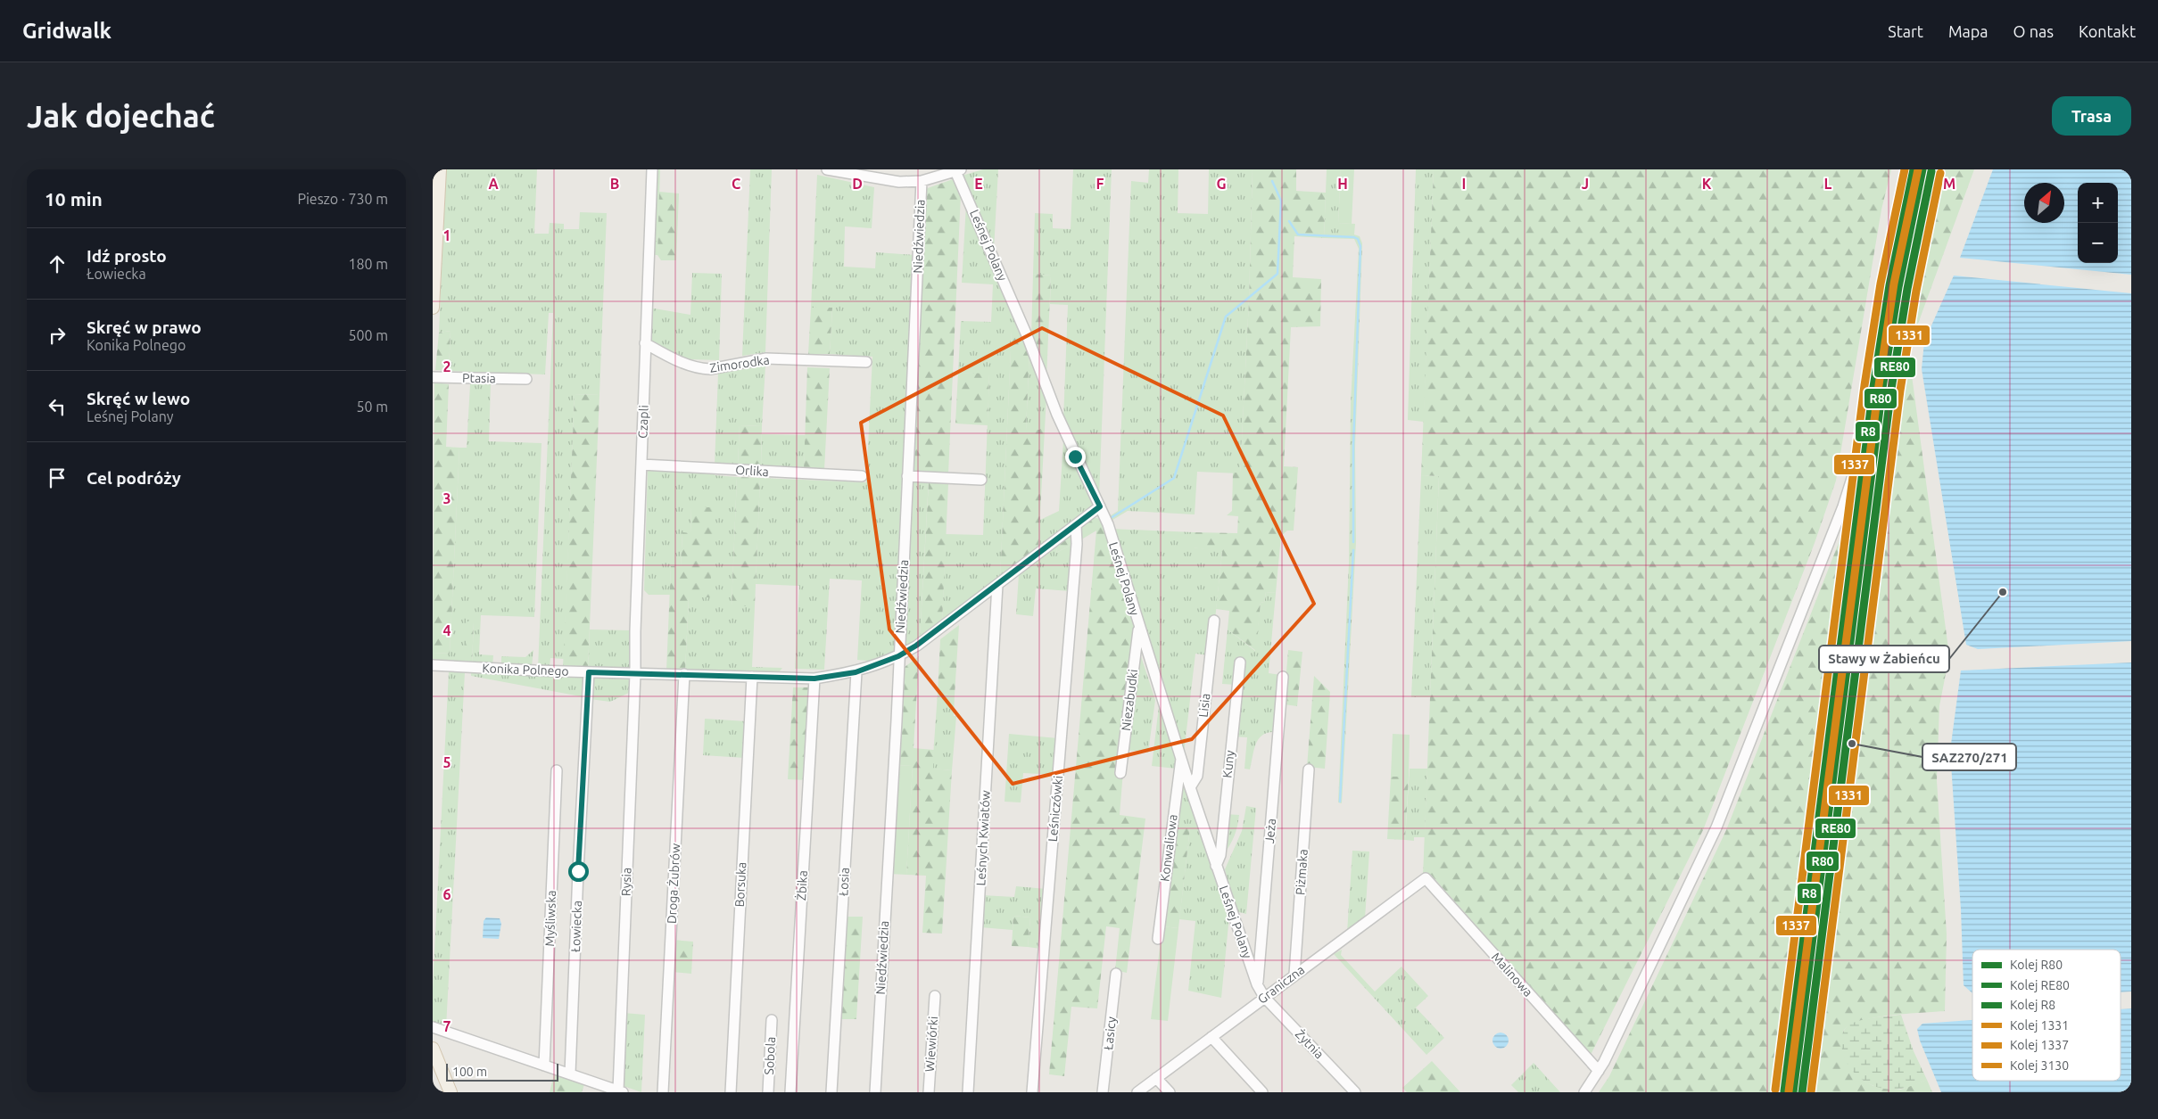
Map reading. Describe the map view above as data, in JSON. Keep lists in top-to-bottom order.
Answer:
{
  "streets": {
    "street": [
      "Niedźwiedzia",
      "Leśnej Polany",
      "Zimorodka",
      "Ptasia",
      "Czapli",
      "Orlika",
      "Konika Polnego",
      "Niezabudki",
      "Lisia",
      "Kuny",
      "Leśniczówki",
      "Jeża",
      "Leśnych Kwiatów",
      "Konwaliowa",
      "Piżmaka",
      "Rysia",
      "Łosia",
      "Droga Żubrów",
      "Borsuka",
      "Żbika",
      "Myśliwska",
      "Łowiecka",
      "Malinowa",
      "Graniczna",
      "Łasicy",
      "Wiewiórki",
      "Żytnia",
      "Sobola"
    ]
  },
  "crossings": [
    ["Niedźwiedzia", "Konika Polnego"],
    ["Leśnej Polany", "Konika Polnego"],
    ["Leśnej Polany", "Niezabudki"],
    ["Leśnej Polany", "Lisia"],
    ["Leśnej Polany", "Kuny"],
    ["Leśnej Polany", "Jeża"],
    ["Leśnej Polany", "Konwaliowa"],
    ["Leśnej Polany", "Graniczna"],
    ["Leśnej Polany", "Żytnia"],
    ["Zimorodka", "Czapli"],
    ["Czapli", "Orlika"],
    ["Czapli", "Konika Polnego"],
    ["Czapli", "Rysia"],
    ["Konika Polnego", "Leśniczówki"],
    ["Konika Polnego", "Leśnych Kwiatów"],
    ["Konika Polnego", "Rysia"],
    ["Konika Polnego", "Łosia"],
    ["Konika Polnego", "Droga Żubrów"],
    ["Konika Polnego", "Borsuka"],
    ["Konika Polnego", "Żbika"],
    ["Konika Polnego", "Łowiecka"],
    ["Piżmaka", "Graniczna"],
    ["Malinowa", "Graniczna"],
    ["Graniczna", "Żytnia"]
  ],
  "places": ["Stawy w Żabieńcu", "SAZ270/271"],
  "lines": [
    "rail line R80",
    "rail line R8",
    "rail line 1337",
    "rail line 3130",
    "rail line RE80",
    "rail line 1331"
  ],
  "legend": [
    "Kolej R80",
    "Kolej RE80",
    "Kolej R8",
    "Kolej 1331",
    "Kolej 1337",
    "Kolej 3130"
  ],
  "scale_bar": "100 m",
  "north": "top right",
  "page": {
    "header": "Gridwalk",
    "nav": [
      "Start",
      "Mapa",
      "O nas",
      "Kontakt"
    ],
    "buttons": "Trasa",
    "title": "Jak dojechać",
    "heading": ["10 min", "Pieszo · 730 m"],
    "map_buttons": ["+", "−"],
    "list": [
      ["Idź prosto", "Łowiecka", "180 m"],
      ["Skręć w prawo", "Konika Polnego", "500 m"],
      ["Skręć w lewo", "Leśnej Polany", "50 m"],
      "Cel podróży"
    ],
    "scale": "100 m"
  },
  "grid": {
    "columns": [
      "A",
      "B",
      "C",
      "D",
      "E",
      "F",
      "G",
      "H",
      "I",
      "J",
      "K",
      "L",
      "M"
    ],
    "rows": [
      "1",
      "2",
      "3",
      "4",
      "5",
      "6",
      "7"
    ]
  }
}
